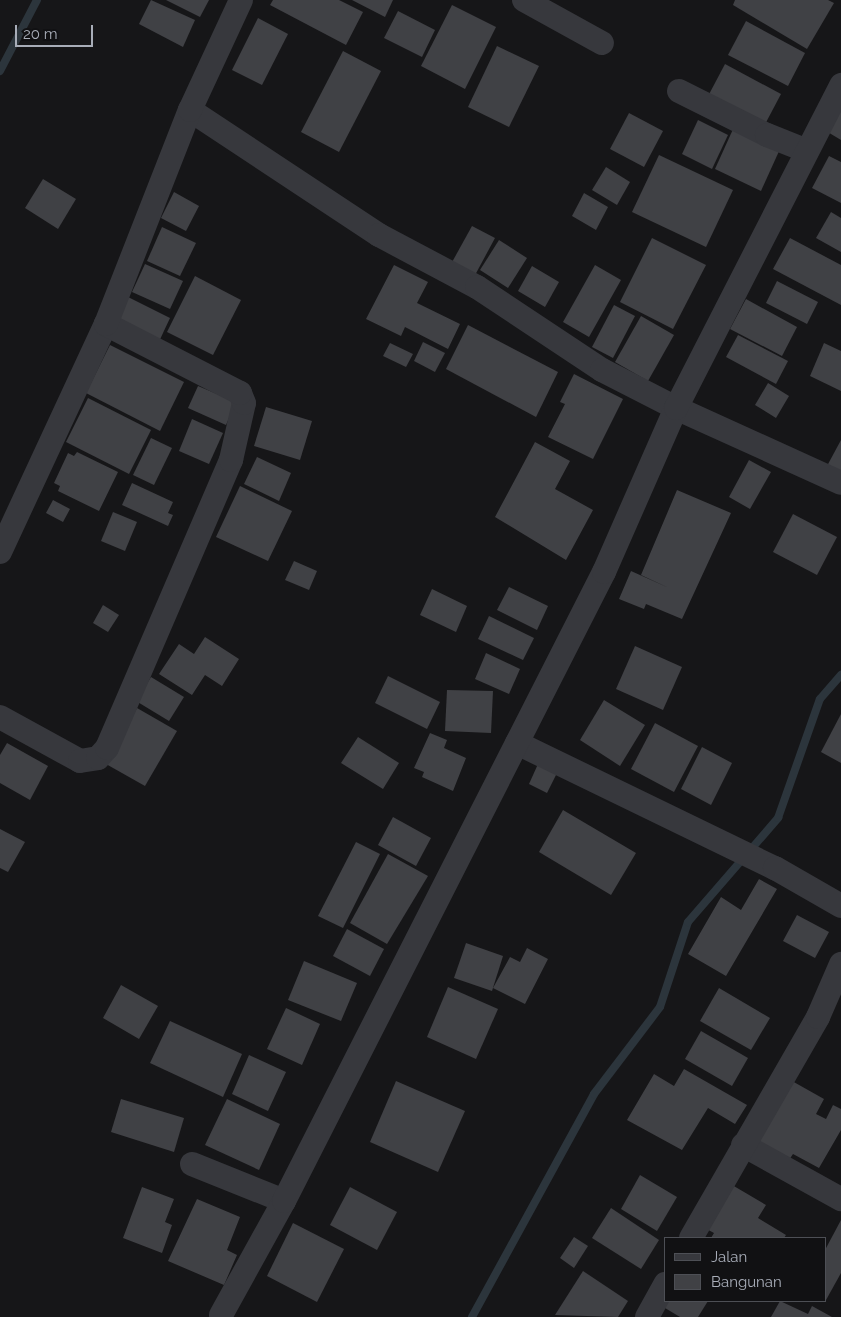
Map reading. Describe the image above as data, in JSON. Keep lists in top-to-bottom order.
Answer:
{
  "legend": ["Jalan", "Bangunan"],
  "scale_bar": "20 m"
}
